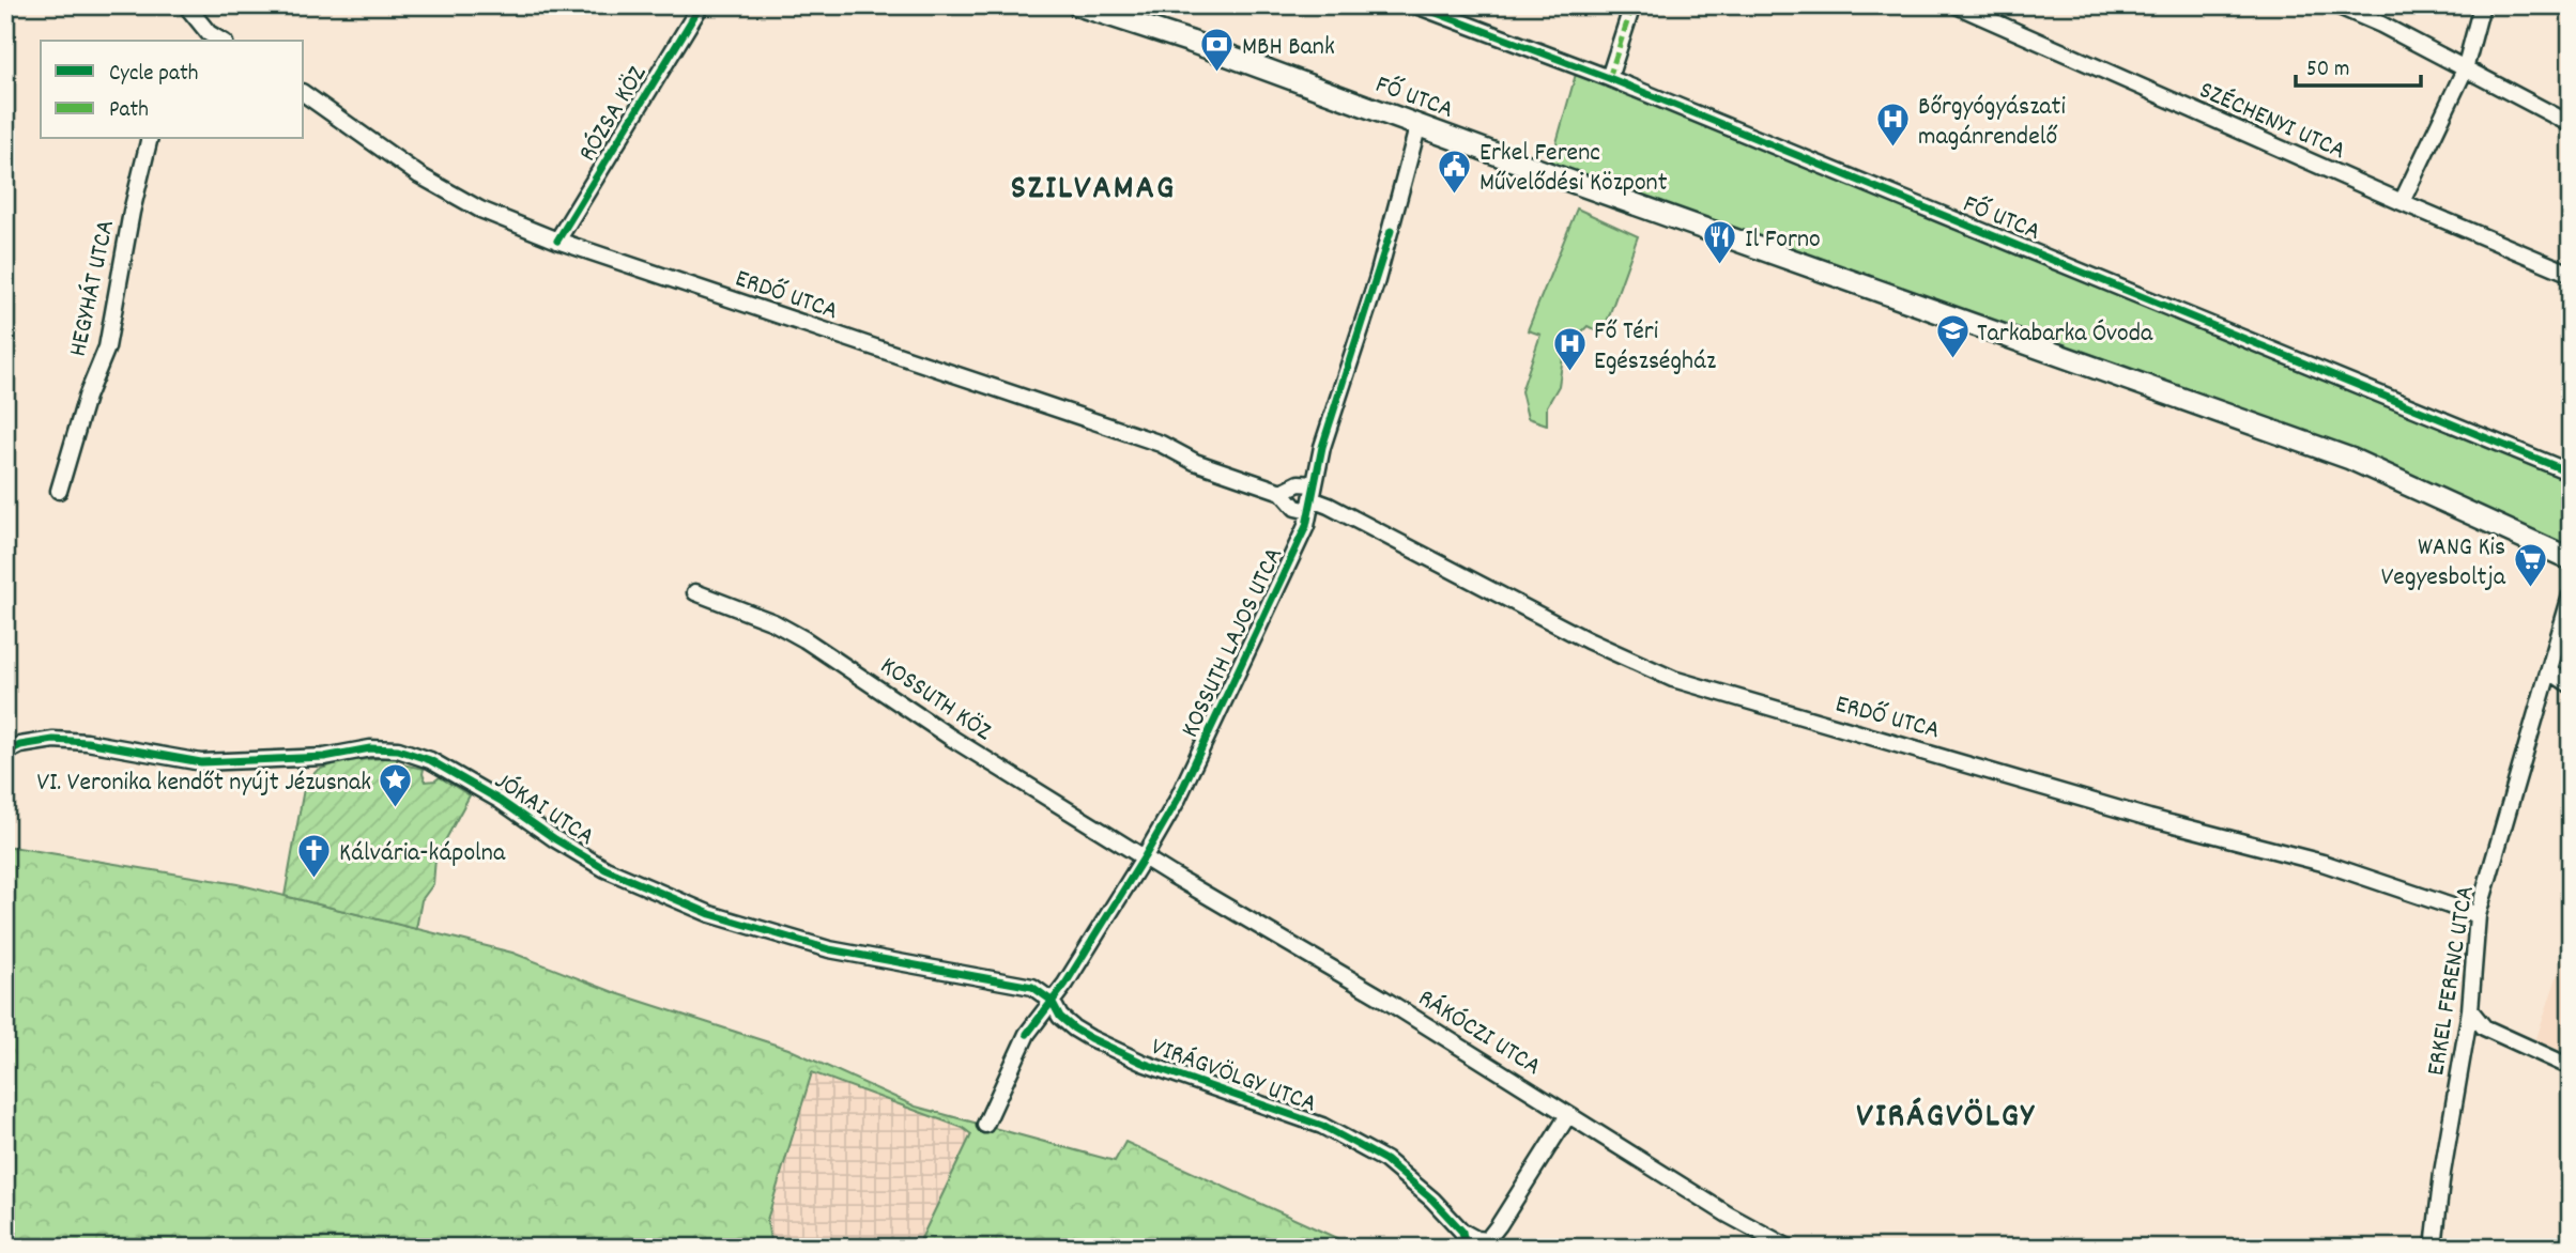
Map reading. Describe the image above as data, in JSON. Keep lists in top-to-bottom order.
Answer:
{
  "streets": {
    "main road": ["FŐ UTCA"],
    "street": [
      "RÓZSA KÖZ",
      "SZÉCHENYI UTCA",
      "HEGYHÁT UTCA",
      "ERDŐ UTCA",
      "KOSSUTH LAJOS UTCA",
      "KOSSUTH KÖZ",
      "JÓKAI UTCA",
      "ERKEL FERENC UTCA",
      "RÁKÓCZI UTCA",
      "VIRÁGVÖLGY UTCA"
    ]
  },
  "crossings": [
    ["FŐ UTCA", "KOSSUTH LAJOS UTCA"],
    ["RÓZSA KÖZ", "ERDŐ UTCA"],
    ["ERDŐ UTCA", "KOSSUTH LAJOS UTCA"],
    ["ERDŐ UTCA", "ERKEL FERENC UTCA"],
    ["KOSSUTH LAJOS UTCA", "KOSSUTH KÖZ"],
    ["KOSSUTH LAJOS UTCA", "JÓKAI UTCA"],
    ["KOSSUTH LAJOS UTCA", "RÁKÓCZI UTCA"],
    ["KOSSUTH LAJOS UTCA", "VIRÁGVÖLGY UTCA"],
    ["KOSSUTH KÖZ", "RÁKÓCZI UTCA"],
    ["JÓKAI UTCA", "VIRÁGVÖLGY UTCA"]
  ],
  "districts": ["SZILVAMAG", "VIRÁGVÖLGY"],
  "places": {
    "bank": ["MBH Bank"],
    "hospital": ["Bőrgyógyászati magánrendelő", "Fő Téri Egészségház"],
    "public building": ["Erkel Ferenc Művelődési Központ"],
    "restaurant": ["Il Forno"],
    "school or university": ["Tarkabarka Óvoda"],
    "supermarket": ["WANG Kis Vegyesboltja"],
    "place": ["VI. Veronika kendőt nyújt Jézusnak"],
    "church": ["Kálvária-kápolna"]
  },
  "legend": ["Cycle path", "Path"],
  "scale_bar": "50 m"
}
